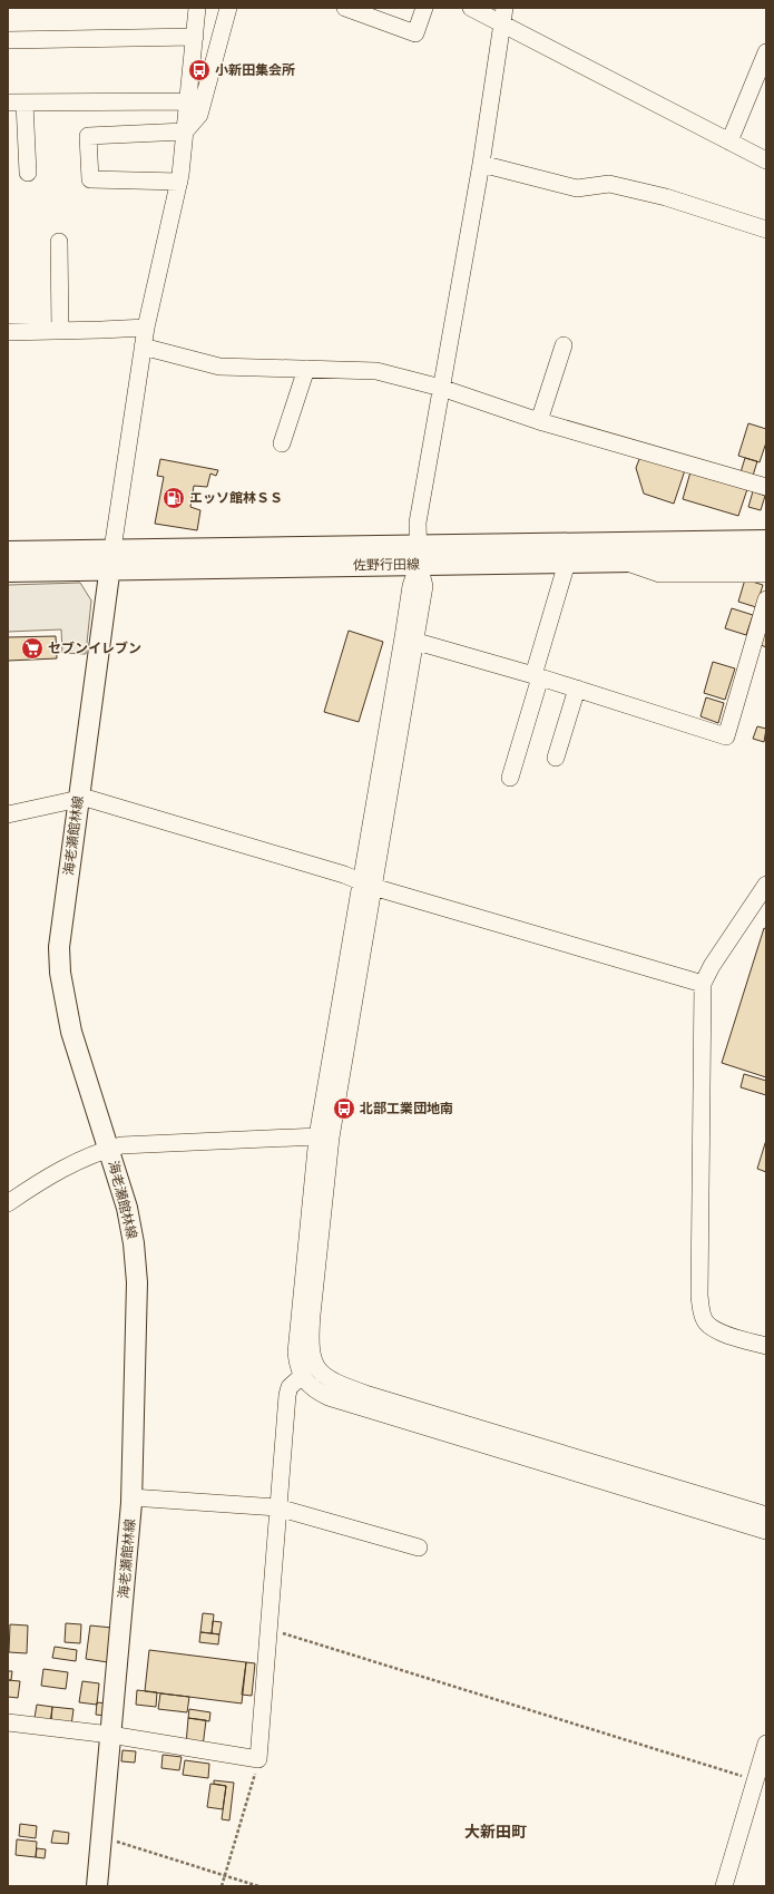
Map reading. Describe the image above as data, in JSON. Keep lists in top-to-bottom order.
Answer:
{
  "streets": {
    "main road": ["佐野行田線", "海老瀬館林線"]
  },
  "crossings": [
    ["佐野行田線", "海老瀬館林線"]
  ],
  "districts": ["大新田町"],
  "places": {
    "bus stop": ["小新田集会所", "北部工業団地南"],
    "fuel station": ["エッソ館林ＳＳ"],
    "supermarket": ["セブンイレブン"]
  }
}
